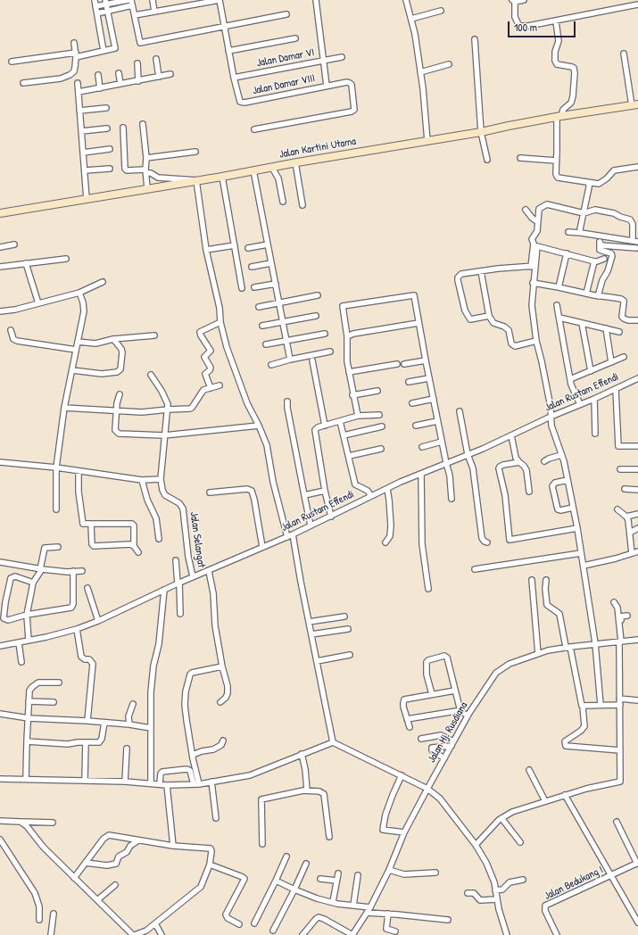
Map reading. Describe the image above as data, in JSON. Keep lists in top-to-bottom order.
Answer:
{
  "streets": {
    "street": [
      "Jalan Damar VI",
      "Jalan Damar VIII",
      "Jalan Kartini Utama",
      "Jalan Rustam Effendi",
      "Jalan Selangat",
      "Jalan Hj. Rusdiana",
      "Jalan Bedukang I"
    ]
  },
  "crossings": [
    ["Jalan Damar VI", "Jalan Damar VIII"],
    ["Jalan Rustam Effendi", "Jalan Selangat"]
  ],
  "scale_bar": "100 m"
}
